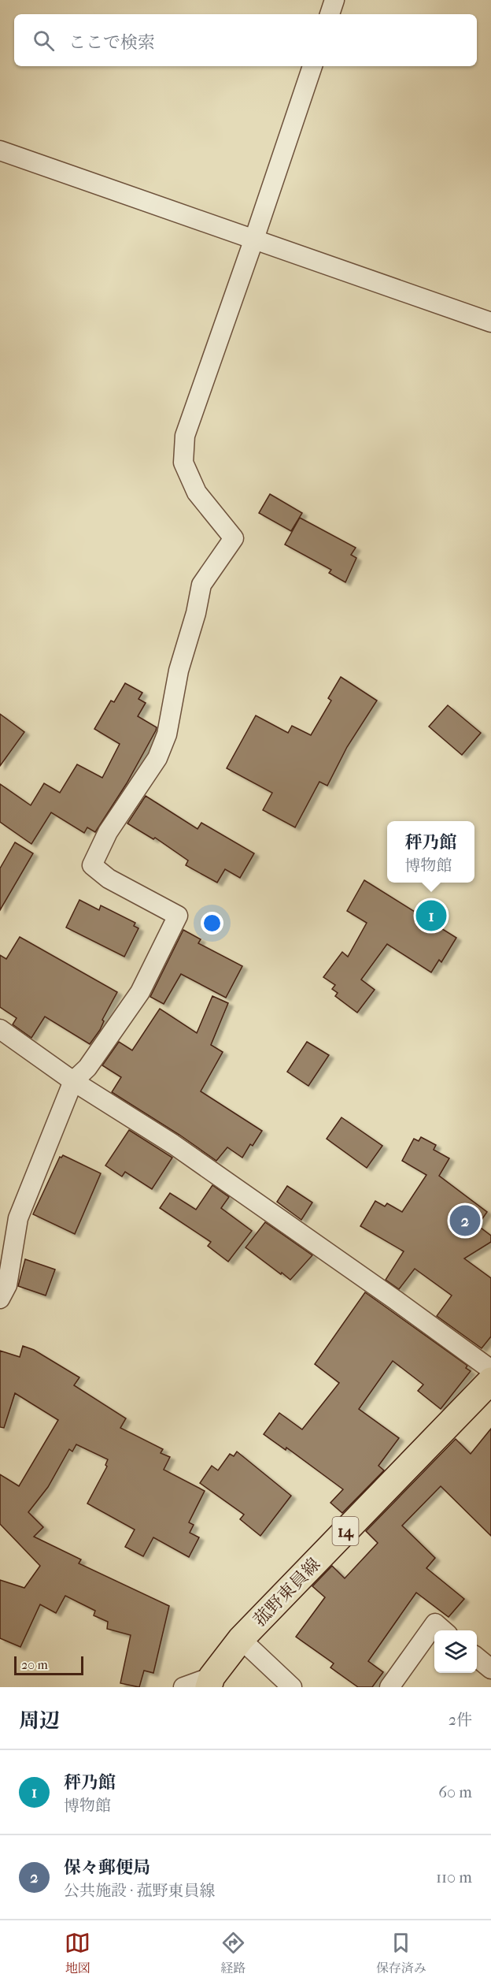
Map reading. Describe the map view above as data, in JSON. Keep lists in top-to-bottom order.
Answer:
{
  "streets": {
    "main road": ["14", "菰野東員線"]
  },
  "scale_bar": "20 m",
  "page": {
    "search": "ここで検索",
    "popup": ["秤乃館", "博物館"],
    "pins": ["1", "2"],
    "scale": "20 m",
    "heading": ["周辺", "2件"],
    "list": [
      {
        "mark": "1",
        "name": "秤乃館",
        "note": "博物館",
        "value": "60 m"
      },
      {
        "mark": "2",
        "name": "保々郵便局",
        "note": "公共施設 · 菰野東員線",
        "value": "110 m"
      }
    ],
    "nav": ["地図", "経路", "保存済み"]
  }
}
